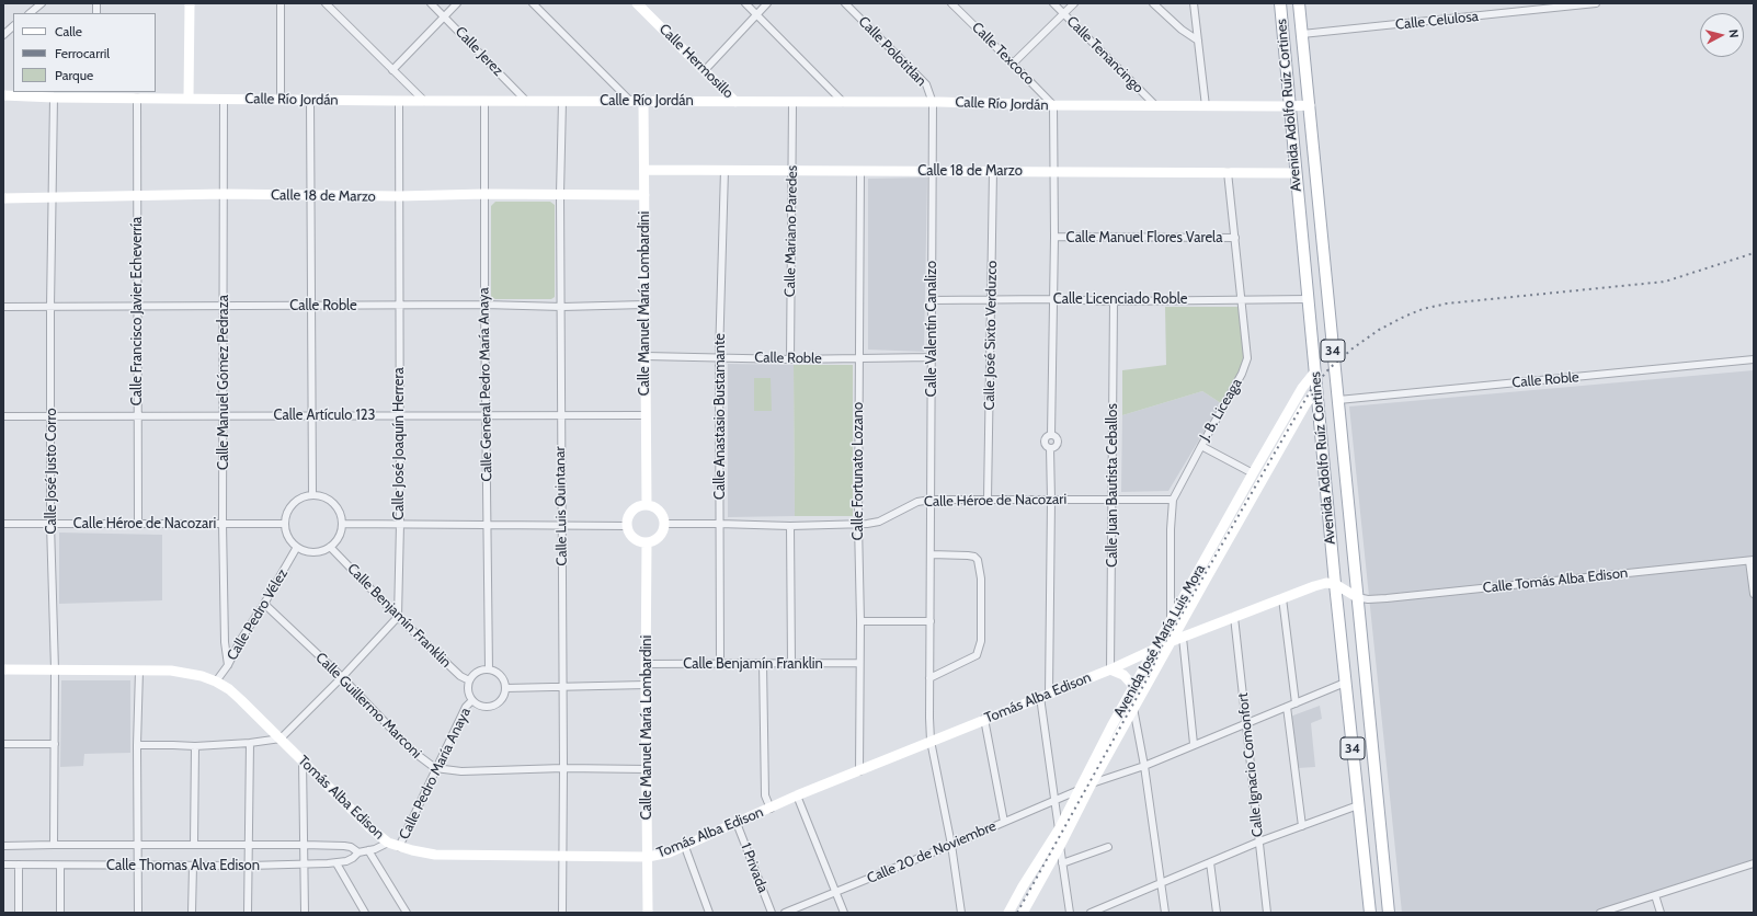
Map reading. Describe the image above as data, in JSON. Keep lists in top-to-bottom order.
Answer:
{
  "streets": {
    "main road": ["Avenida Adolfo Ruíz Cortines", "34"],
    "street": [
      "Calle Celulosa",
      "Calle Jerez",
      "Calle Polotitlan",
      "Calle Texcoco",
      "Calle Tenancingo",
      "Calle Hermosillo",
      "Calle Río Jordán",
      "Calle 18 de Marzo",
      "Calle Mariano Paredes",
      "Calle Manuel Flores Varela",
      "Calle Licenciado Roble",
      "Calle Manuel María Lombardini",
      "Calle Roble",
      "Calle Francisco Javier Echeverría",
      "Calle Valentín Canalizo",
      "Calle José Sixto Verduzco",
      "Calle Manuel Gómez Pedraza",
      "Calle General Pedro María Anaya",
      "J. B. Liceaga",
      "Calle Artículo 123",
      "Calle Anastasio Bustamante",
      "Calle José Joaquín Herrera",
      "Calle José Justo Corro",
      "Calle Fortunato Lozano",
      "Calle Juan Bautista Ceballos",
      "Calle Héroe de Nacozari",
      "Calle Luis Quintanar",
      "Calle Tomás Alba Edison",
      "Calle Pedro Vélez",
      "Calle Benjamín Franklin",
      "Avenida José María Luis Mora",
      "Tomás Alba Edison",
      "Calle Guillermo Marconi",
      "Calle Ignacio Comonfort",
      "Calle Pedro María Anaya",
      "Calle 20 de Noviembre",
      "Calle Thomas Alva Edison",
      "1 Privada"
    ]
  },
  "crossings": [
    ["Calle Celulosa", "Avenida Adolfo Ruíz Cortines"],
    ["Calle Jerez", "Calle Río Jordán"],
    ["Calle Polotitlan", "Calle Río Jordán"],
    ["Calle Polotitlan", "Calle Valentín Canalizo"],
    ["Calle Texcoco", "Calle Río Jordán"],
    ["Calle Tenancingo", "Calle Río Jordán"],
    ["Calle Hermosillo", "Calle Río Jordán"],
    ["Calle Río Jordán", "Avenida Adolfo Ruíz Cortines"],
    ["Calle Río Jordán", "Calle Mariano Paredes"],
    ["Calle Río Jordán", "Calle Manuel María Lombardini"],
    ["Calle Río Jordán", "Calle Francisco Javier Echeverría"],
    ["Calle Río Jordán", "Calle Valentín Canalizo"],
    ["Calle Río Jordán", "Calle Manuel Gómez Pedraza"],
    ["Calle Río Jordán", "Calle General Pedro María Anaya"],
    ["Calle Río Jordán", "Calle José Joaquín Herrera"],
    ["Calle Río Jordán", "Calle José Justo Corro"],
    ["Calle Río Jordán", "Calle Luis Quintanar"],
    ["Avenida Adolfo Ruíz Cortines", "Calle 18 de Marzo"],
    ["Avenida Adolfo Ruíz Cortines", "Calle Licenciado Roble"],
    ["Avenida Adolfo Ruíz Cortines", "Calle Roble"],
    ["Avenida Adolfo Ruíz Cortines", "Calle Tomás Alba Edison"],
    ["Avenida Adolfo Ruíz Cortines", "Avenida José María Luis Mora"],
    ["Avenida Adolfo Ruíz Cortines", "Tomás Alba Edison"],
    ["Calle 18 de Marzo", "Calle Mariano Paredes"],
    ["Calle 18 de Marzo", "Calle Manuel María Lombardini"],
    ["Calle 18 de Marzo", "Calle Francisco Javier Echeverría"],
    ["Calle 18 de Marzo", "Calle Valentín Canalizo"],
    ["Calle 18 de Marzo", "Calle José Sixto Verduzco"],
    ["Calle 18 de Marzo", "Calle Manuel Gómez Pedraza"],
    ["Calle 18 de Marzo", "Calle General Pedro María Anaya"],
    ["Calle 18 de Marzo", "J. B. Liceaga"],
    ["Calle 18 de Marzo", "Calle Anastasio Bustamante"],
    ["Calle 18 de Marzo", "Calle José Joaquín Herrera"],
    ["Calle 18 de Marzo", "Calle José Justo Corro"],
    ["Calle 18 de Marzo", "Calle Fortunato Lozano"],
    ["Calle 18 de Marzo", "Calle Luis Quintanar"],
    ["Calle Mariano Paredes", "Calle Roble"],
    ["Calle Manuel Flores Varela", "J. B. Liceaga"],
    ["Calle Licenciado Roble", "Calle Valentín Canalizo"],
    ["Calle Licenciado Roble", "Calle José Sixto Verduzco"],
    ["Calle Licenciado Roble", "J. B. Liceaga"],
    ["Calle Licenciado Roble", "Calle Juan Bautista Ceballos"],
    ["Calle Manuel María Lombardini", "Calle Roble"],
    ["Calle Manuel María Lombardini", "Calle Artículo 123"],
    ["Calle Manuel María Lombardini", "Calle Héroe de Nacozari"],
    ["Calle Manuel María Lombardini", "Calle Benjamín Franklin"],
    ["Calle Manuel María Lombardini", "Tomás Alba Edison"],
    ["Calle Manuel María Lombardini", "Calle Guillermo Marconi"],
    ["Calle Roble", "Calle Francisco Javier Echeverría"],
    ["Calle Roble", "Calle Valentín Canalizo"],
    ["Calle Roble", "Calle Manuel Gómez Pedraza"],
    ["Calle Roble", "Calle General Pedro María Anaya"],
    ["Calle Roble", "Calle Anastasio Bustamante"],
    ["Calle Roble", "Calle José Joaquín Herrera"],
    ["Calle Roble", "Calle José Justo Corro"],
    ["Calle Roble", "Calle Fortunato Lozano"],
    ["Calle Roble", "Calle Luis Quintanar"],
    ["Calle Francisco Javier Echeverría", "Calle Artículo 123"],
    ["Calle Francisco Javier Echeverría", "Calle Héroe de Nacozari"],
    ["Calle Valentín Canalizo", "Calle Héroe de Nacozari"],
    ["Calle Valentín Canalizo", "Tomás Alba Edison"],
    ["Calle Valentín Canalizo", "Calle 20 de Noviembre"],
    ["Calle José Sixto Verduzco", "Calle Héroe de Nacozari"],
    ["Calle Manuel Gómez Pedraza", "Calle Artículo 123"],
    ["Calle Manuel Gómez Pedraza", "Calle Héroe de Nacozari"],
    ["Calle Manuel Gómez Pedraza", "Calle Pedro Vélez"],
    ["Calle General Pedro María Anaya", "Calle Artículo 123"],
    ["Calle General Pedro María Anaya", "Calle Benjamín Franklin"],
    ["Calle General Pedro María Anaya", "Calle Pedro María Anaya"],
    ["J. B. Liceaga", "Calle Héroe de Nacozari"],
    ["J. B. Liceaga", "Avenida José María Luis Mora"],
    ["J. B. Liceaga", "Tomás Alba Edison"],
    ["Calle Artículo 123", "Calle José Joaquín Herrera"],
    ["Calle Artículo 123", "Calle José Justo Corro"],
    ["Calle Artículo 123", "Calle Luis Quintanar"],
    ["Calle Anastasio Bustamante", "Calle Héroe de Nacozari"],
    ["Calle Anastasio Bustamante", "Calle Benjamín Franklin"],
    ["Calle José Joaquín Herrera", "Calle Benjamín Franklin"],
    ["Calle José Justo Corro", "Calle Héroe de Nacozari"],
    ["Calle José Justo Corro", "Tomás Alba Edison"],
    ["Calle José Justo Corro", "Calle Thomas Alva Edison"],
    ["Calle Fortunato Lozano", "Calle Héroe de Nacozari"],
    ["Calle Fortunato Lozano", "Calle Benjamín Franklin"],
    ["Calle Fortunato Lozano", "Tomás Alba Edison"],
    ["Calle Juan Bautista Ceballos", "Calle Héroe de Nacozari"],
    ["Calle Juan Bautista Ceballos", "Tomás Alba Edison"],
    ["Calle Héroe de Nacozari", "Calle Pedro Vélez"],
    ["Calle Héroe de Nacozari", "Calle Benjamín Franklin"],
    ["Calle Luis Quintanar", "Tomás Alba Edison"],
    ["Calle Luis Quintanar", "Calle Guillermo Marconi"],
    ["Calle Pedro Vélez", "Calle Benjamín Franklin"],
    ["Calle Pedro Vélez", "Tomás Alba Edison"],
    ["Calle Pedro Vélez", "Calle Guillermo Marconi"],
    ["Calle Benjamín Franklin", "Calle Pedro María Anaya"],
    ["Avenida José María Luis Mora", "Tomás Alba Edison"],
    ["Avenida José María Luis Mora", "Calle 20 de Noviembre"],
    ["Tomás Alba Edison", "Calle Ignacio Comonfort"],
    ["Tomás Alba Edison", "Calle Pedro María Anaya"],
    ["Tomás Alba Edison", "Calle Thomas Alva Edison"],
    ["Tomás Alba Edison", "1 Privada"],
    ["Calle Guillermo Marconi", "Calle Pedro María Anaya"]
  ],
  "legend": ["Calle", "Ferrocarril", "Parque"],
  "north": "right"
}
